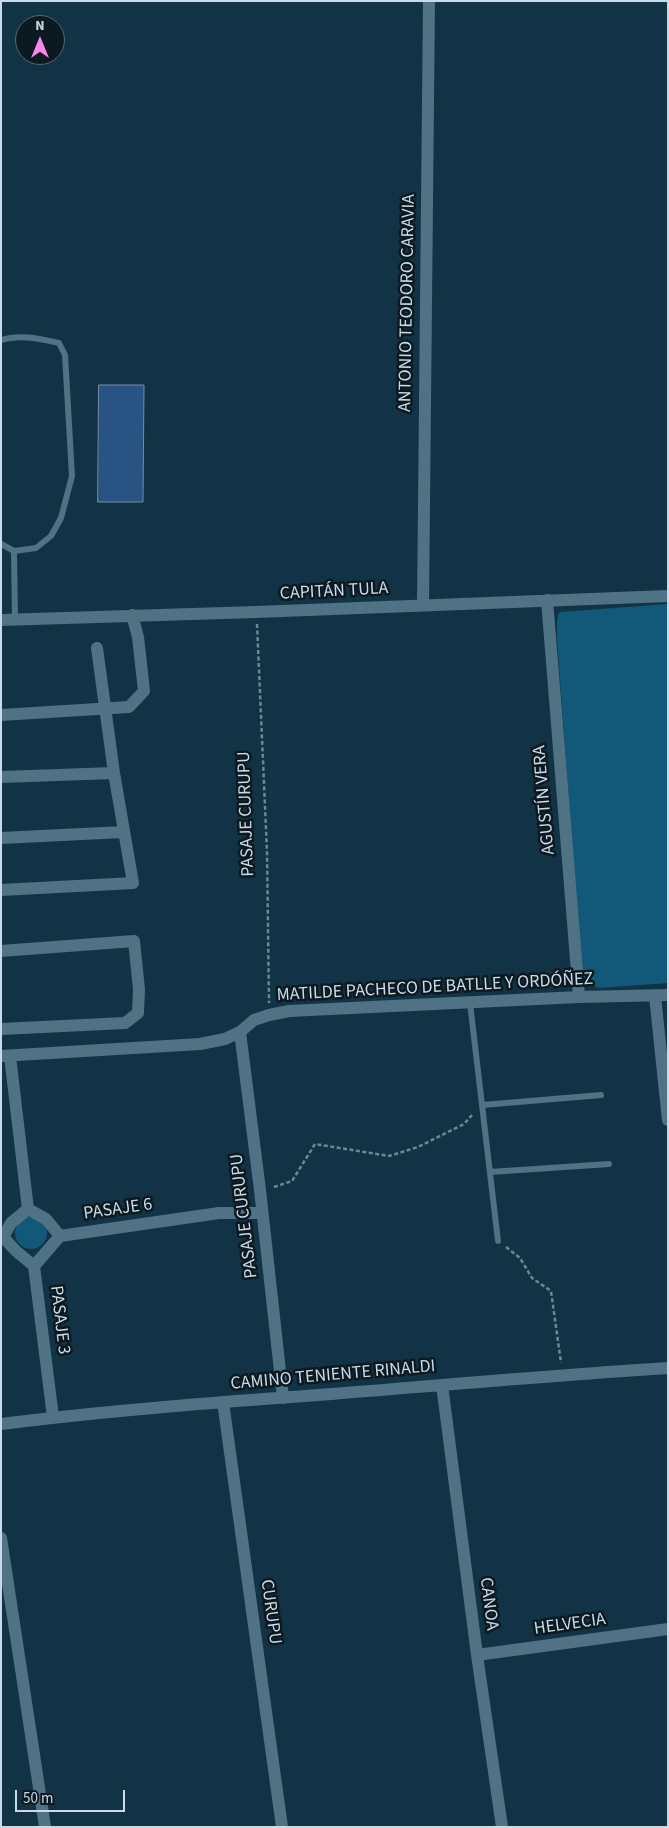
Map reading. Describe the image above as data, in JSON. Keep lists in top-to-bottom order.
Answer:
{
  "streets": {
    "street": [
      "ANTONIO TEODORO CARAVIA",
      "CAPITÁN TULA",
      "AGUSTÍN VERA",
      "PASAJE CURUPU",
      "MATILDE PACHECO DE BATLLE Y ORDÓÑEZ",
      "PASAJE 6",
      "PASAJE 3",
      "CAMINO TENIENTE RINALDI",
      "CANOA",
      "CURUPU",
      "HELVECIA"
    ]
  },
  "crossings": [
    ["ANTONIO TEODORO CARAVIA", "CAPITÁN TULA"],
    ["CAPITÁN TULA", "AGUSTÍN VERA"],
    ["CAPITÁN TULA", "PASAJE CURUPU"],
    ["AGUSTÍN VERA", "MATILDE PACHECO DE BATLLE Y ORDÓÑEZ"],
    ["PASAJE CURUPU", "MATILDE PACHECO DE BATLLE Y ORDÓÑEZ"],
    ["PASAJE CURUPU", "PASAJE 6"],
    ["PASAJE CURUPU", "CAMINO TENIENTE RINALDI"],
    ["PASAJE 6", "PASAJE 3"],
    ["PASAJE 3", "CAMINO TENIENTE RINALDI"],
    ["CAMINO TENIENTE RINALDI", "CANOA"],
    ["CAMINO TENIENTE RINALDI", "CURUPU"],
    ["CANOA", "HELVECIA"]
  ],
  "scale_bar": "50 m",
  "north": "top"
}
